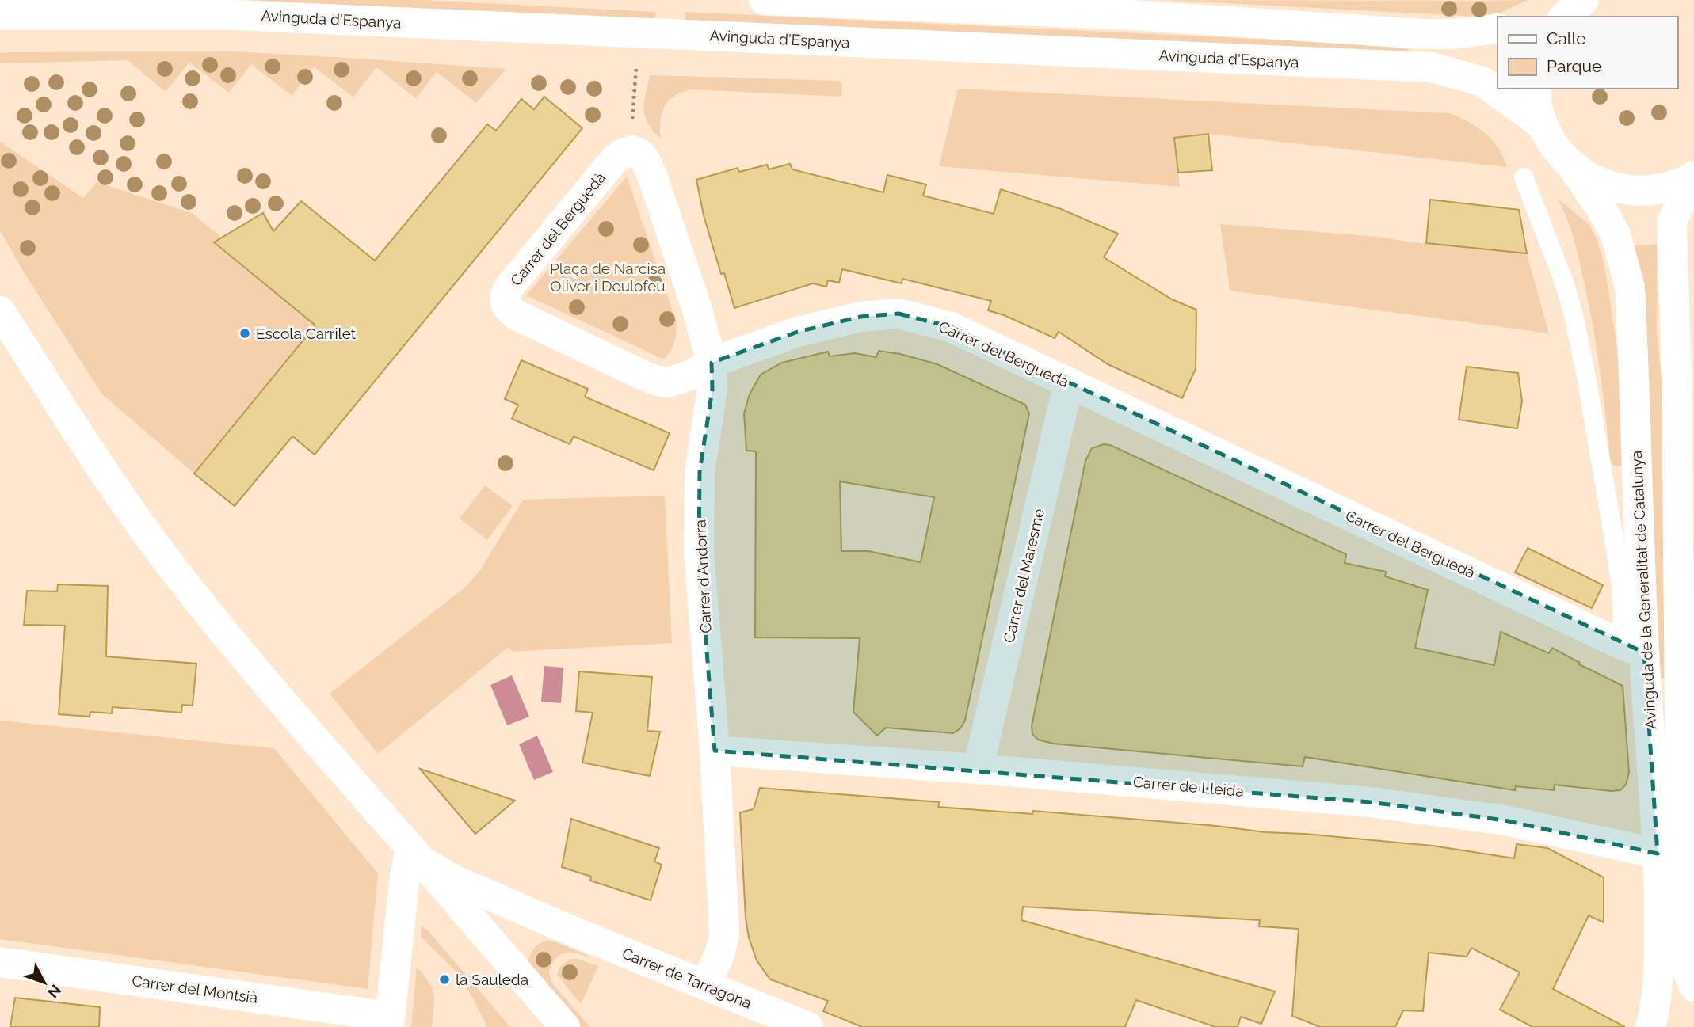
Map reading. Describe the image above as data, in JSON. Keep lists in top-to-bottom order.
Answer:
{
  "streets": {
    "street": [
      "Avinguda d'Espanya",
      "Carrer del Berguedà",
      "Carrer del Maresme",
      "Carrer d'Andorra",
      "Avinguda de la Generalitat de Catalunya",
      "Carrer de Lleida",
      "Carrer de Tarragona",
      "Carrer del Montsià"
    ]
  },
  "crossings": [
    ["Carrer del Berguedà", "Carrer del Maresme"],
    ["Carrer del Berguedà", "Carrer d'Andorra"],
    ["Carrer del Berguedà", "Avinguda de la Generalitat de Catalunya"],
    ["Carrer del Maresme", "Carrer de Lleida"],
    ["Carrer d'Andorra", "Carrer de Lleida"],
    ["Carrer d'Andorra", "Carrer de Tarragona"],
    ["Avinguda de la Generalitat de Catalunya", "Carrer de Lleida"]
  ],
  "parks": ["Plaça de Narcisa Oliver i Deulofeu"],
  "places": ["Escola Carrilet", "la Sauleda"],
  "legend": ["Calle", "Parque"],
  "north": "bottom right"
}
